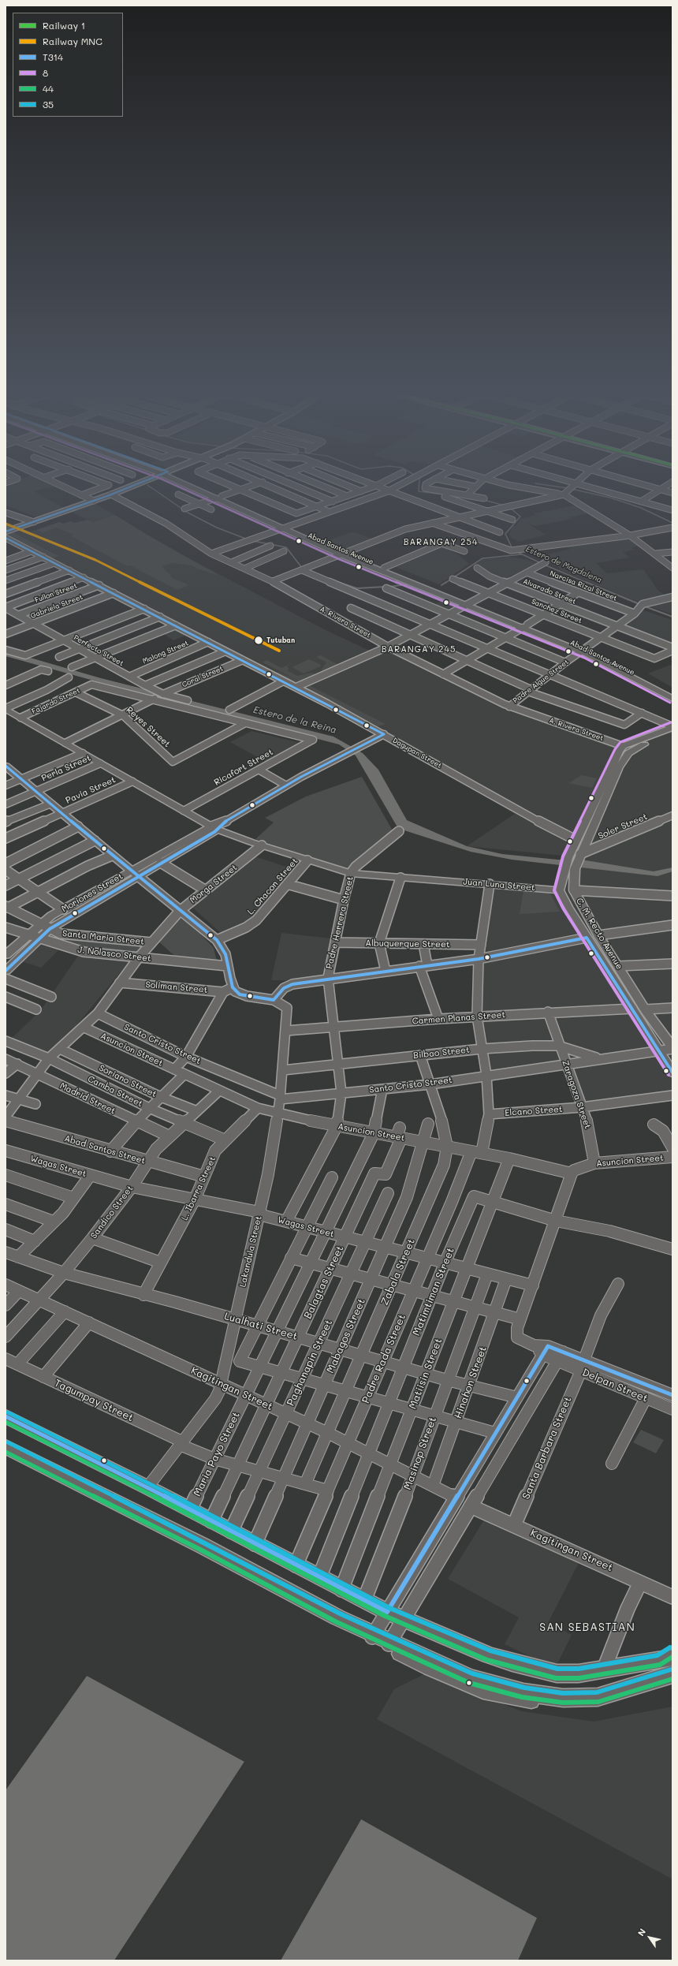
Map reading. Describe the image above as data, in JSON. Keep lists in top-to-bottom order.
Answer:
{
  "streets": {
    "main road": [
      "Abad Santos Avenue",
      "Juan Luna Street",
      "Moriones Street",
      "C. M. Recto Avenue"
    ],
    "street": [
      "Narcisa Rizal Street",
      "Alvarado Street",
      "Fullon Street",
      "Gabriela Street",
      "Sanchez Street",
      "A. Rivera Street",
      "Perfecto Street",
      "Malong Street",
      "Coral Street",
      "Padre Algue Street",
      "Fajardo Street",
      "Reyes Street",
      "Dagupan Street",
      "Ricafort Street",
      "Perla Street",
      "Pavia Street",
      "Soler Street",
      "Morga Street",
      "L. Chacon Street",
      "Padre Herrera Street",
      "Santa Maria Street",
      "Albuquerque Street",
      "J. Nolasco Street",
      "Soliman Street",
      "Carmen Planas Street",
      "Santo Cristo Street",
      "Asuncion Street",
      "Bilbao Street",
      "Soriano Street",
      "Camba Street",
      "Zaragoza Street",
      "Madrid Street",
      "Elcano Street",
      "Abad Santos Street",
      "Wagas Street",
      "L. Ibarra Street",
      "Sandico Street",
      "Lakandula Street",
      "Zabala Street",
      "Balagtas Street",
      "Matimtiman Street",
      "Lualhati Street",
      "Mabagos Street",
      "Padre Rada Street",
      "Paghanapin Street",
      "Matiisin Street",
      "Hinahon Street",
      "Delpan Street",
      "Kagitingan Street",
      "Tagumpay Street",
      "Santa Barbara Street",
      "Masinop Street",
      "Maria Payo Street"
    ]
  },
  "crossings": [
    ["Abad Santos Avenue", "Padre Algue Street"],
    ["Narcisa Rizal Street", "Padre Algue Street"],
    ["Alvarado Street", "Padre Algue Street"],
    ["Fullon Street", "Perfecto Street"],
    ["Fullon Street", "Dagupan Street"],
    ["Gabriela Street", "Perfecto Street"],
    ["Gabriela Street", "Dagupan Street"],
    ["Sanchez Street", "Padre Algue Street"],
    ["A. Rivera Street", "Padre Algue Street"],
    ["Perfecto Street", "Malong Street"],
    ["Perfecto Street", "Coral Street"],
    ["Malong Street", "Dagupan Street"],
    ["Coral Street", "Dagupan Street"],
    ["Fajardo Street", "Reyes Street"],
    ["Fajardo Street", "Juan Luna Street"],
    ["Reyes Street", "Ricafort Street"],
    ["Dagupan Street", "Moriones Street"],
    ["Ricafort Street", "Juan Luna Street"],
    ["Perla Street", "Juan Luna Street"],
    ["Pavia Street", "Juan Luna Street"],
    ["Soler Street", "C. M. Recto Avenue"],
    ["Morga Street", "Juan Luna Street"],
    ["Morga Street", "Santa Maria Street"],
    ["Morga Street", "J. Nolasco Street"],
    ["Morga Street", "Soliman Street"],
    ["Morga Street", "Santo Cristo Street"],
    ["Morga Street", "Asuncion Street"],
    ["Morga Street", "Soriano Street"],
    ["Morga Street", "Camba Street"],
    ["Morga Street", "Madrid Street"],
    ["Juan Luna Street", "L. Chacon Street"],
    ["Juan Luna Street", "Moriones Street"],
    ["Juan Luna Street", "Padre Herrera Street"],
    ["Juan Luna Street", "C. M. Recto Avenue"],
    ["Moriones Street", "Santa Maria Street"],
    ["Moriones Street", "J. Nolasco Street"],
    ["Padre Herrera Street", "Albuquerque Street"],
    ["Padre Herrera Street", "Carmen Planas Street"],
    ["Padre Herrera Street", "Santo Cristo Street"],
    ["Padre Herrera Street", "Asuncion Street"],
    ["Padre Herrera Street", "Bilbao Street"],
    ["Padre Herrera Street", "Wagas Street"],
    ["C. M. Recto Avenue", "Carmen Planas Street"],
    ["C. M. Recto Avenue", "Santo Cristo Street"],
    ["Carmen Planas Street", "Zaragoza Street"],
    ["Carmen Planas Street", "Lakandula Street"],
    ["Santo Cristo Street", "Bilbao Street"],
    ["Santo Cristo Street", "Zaragoza Street"],
    ["Santo Cristo Street", "Lakandula Street"],
    ["Santo Cristo Street", "Zabala Street"],
    ["Santo Cristo Street", "Maria Payo Street"],
    ["Asuncion Street", "Zaragoza Street"],
    ["Asuncion Street", "L. Ibarra Street"],
    ["Asuncion Street", "Sandico Street"],
    ["Asuncion Street", "Lakandula Street"],
    ["Asuncion Street", "Zabala Street"],
    ["Asuncion Street", "Balagtas Street"],
    ["Asuncion Street", "Mabagos Street"],
    ["Asuncion Street", "Padre Rada Street"],
    ["Asuncion Street", "Matiisin Street"],
    ["Asuncion Street", "Maria Payo Street"],
    ["Bilbao Street", "Zaragoza Street"],
    ["Bilbao Street", "Lakandula Street"],
    ["Bilbao Street", "Zabala Street"],
    ["Soriano Street", "Sandico Street"],
    ["Camba Street", "L. Ibarra Street"],
    ["Camba Street", "Sandico Street"],
    ["Zaragoza Street", "Elcano Street"],
    ["Madrid Street", "Sandico Street"],
    ["Abad Santos Street", "L. Ibarra Street"],
    ["Abad Santos Street", "Sandico Street"],
    ["Wagas Street", "L. Ibarra Street"],
    ["Wagas Street", "Sandico Street"],
    ["Wagas Street", "Lakandula Street"],
    ["Wagas Street", "Zabala Street"],
    ["Wagas Street", "Balagtas Street"],
    ["Wagas Street", "Matimtiman Street"],
    ["Wagas Street", "Mabagos Street"],
    ["Wagas Street", "Padre Rada Street"],
    ["Wagas Street", "Paghanapin Street"],
    ["Wagas Street", "Matiisin Street"],
    ["Wagas Street", "Hinahon Street"],
    ["Wagas Street", "Masinop Street"],
    ["Wagas Street", "Maria Payo Street"],
    ["L. Ibarra Street", "Lualhati Street"],
    ["Sandico Street", "Lualhati Street"],
    ["Sandico Street", "Kagitingan Street"],
    ["Lakandula Street", "Lualhati Street"],
    ["Lakandula Street", "Kagitingan Street"],
    ["Lakandula Street", "Tagumpay Street"],
    ["Zabala Street", "Lualhati Street"],
    ["Zabala Street", "Kagitingan Street"],
    ["Zabala Street", "Tagumpay Street"],
    ["Balagtas Street", "Lualhati Street"],
    ["Balagtas Street", "Kagitingan Street"],
    ["Balagtas Street", "Tagumpay Street"],
    ["Matimtiman Street", "Lualhati Street"],
    ["Matimtiman Street", "Matiisin Street"],
    ["Matimtiman Street", "Kagitingan Street"],
    ["Lualhati Street", "Mabagos Street"],
    ["Lualhati Street", "Padre Rada Street"],
    ["Lualhati Street", "Paghanapin Street"],
    ["Lualhati Street", "Matiisin Street"],
    ["Lualhati Street", "Hinahon Street"],
    ["Lualhati Street", "Masinop Street"],
    ["Lualhati Street", "Maria Payo Street"],
    ["Mabagos Street", "Kagitingan Street"],
    ["Mabagos Street", "Tagumpay Street"],
    ["Padre Rada Street", "Kagitingan Street"],
    ["Padre Rada Street", "Tagumpay Street"],
    ["Paghanapin Street", "Kagitingan Street"],
    ["Paghanapin Street", "Tagumpay Street"],
    ["Matiisin Street", "Kagitingan Street"],
    ["Hinahon Street", "Kagitingan Street"],
    ["Delpan Street", "Santa Barbara Street"],
    ["Kagitingan Street", "Santa Barbara Street"],
    ["Kagitingan Street", "Masinop Street"],
    ["Kagitingan Street", "Maria Payo Street"],
    ["Tagumpay Street", "Maria Payo Street"]
  ],
  "districts": ["BARANGAY 254", "BARANGAY 245", "SAN SEBASTIAN"],
  "water": ["Estero de Magdalena", "Estero de la Reina"],
  "places": ["Tutuban"],
  "lines": [
    "transit line T314",
    "transit line 8",
    "rail line MNC",
    "transit line 35",
    "transit line 44"
  ],
  "legend": [
    "Railway 1",
    "Railway MNC",
    "T314",
    "8",
    "44",
    "35"
  ],
  "north": "top left"
}
